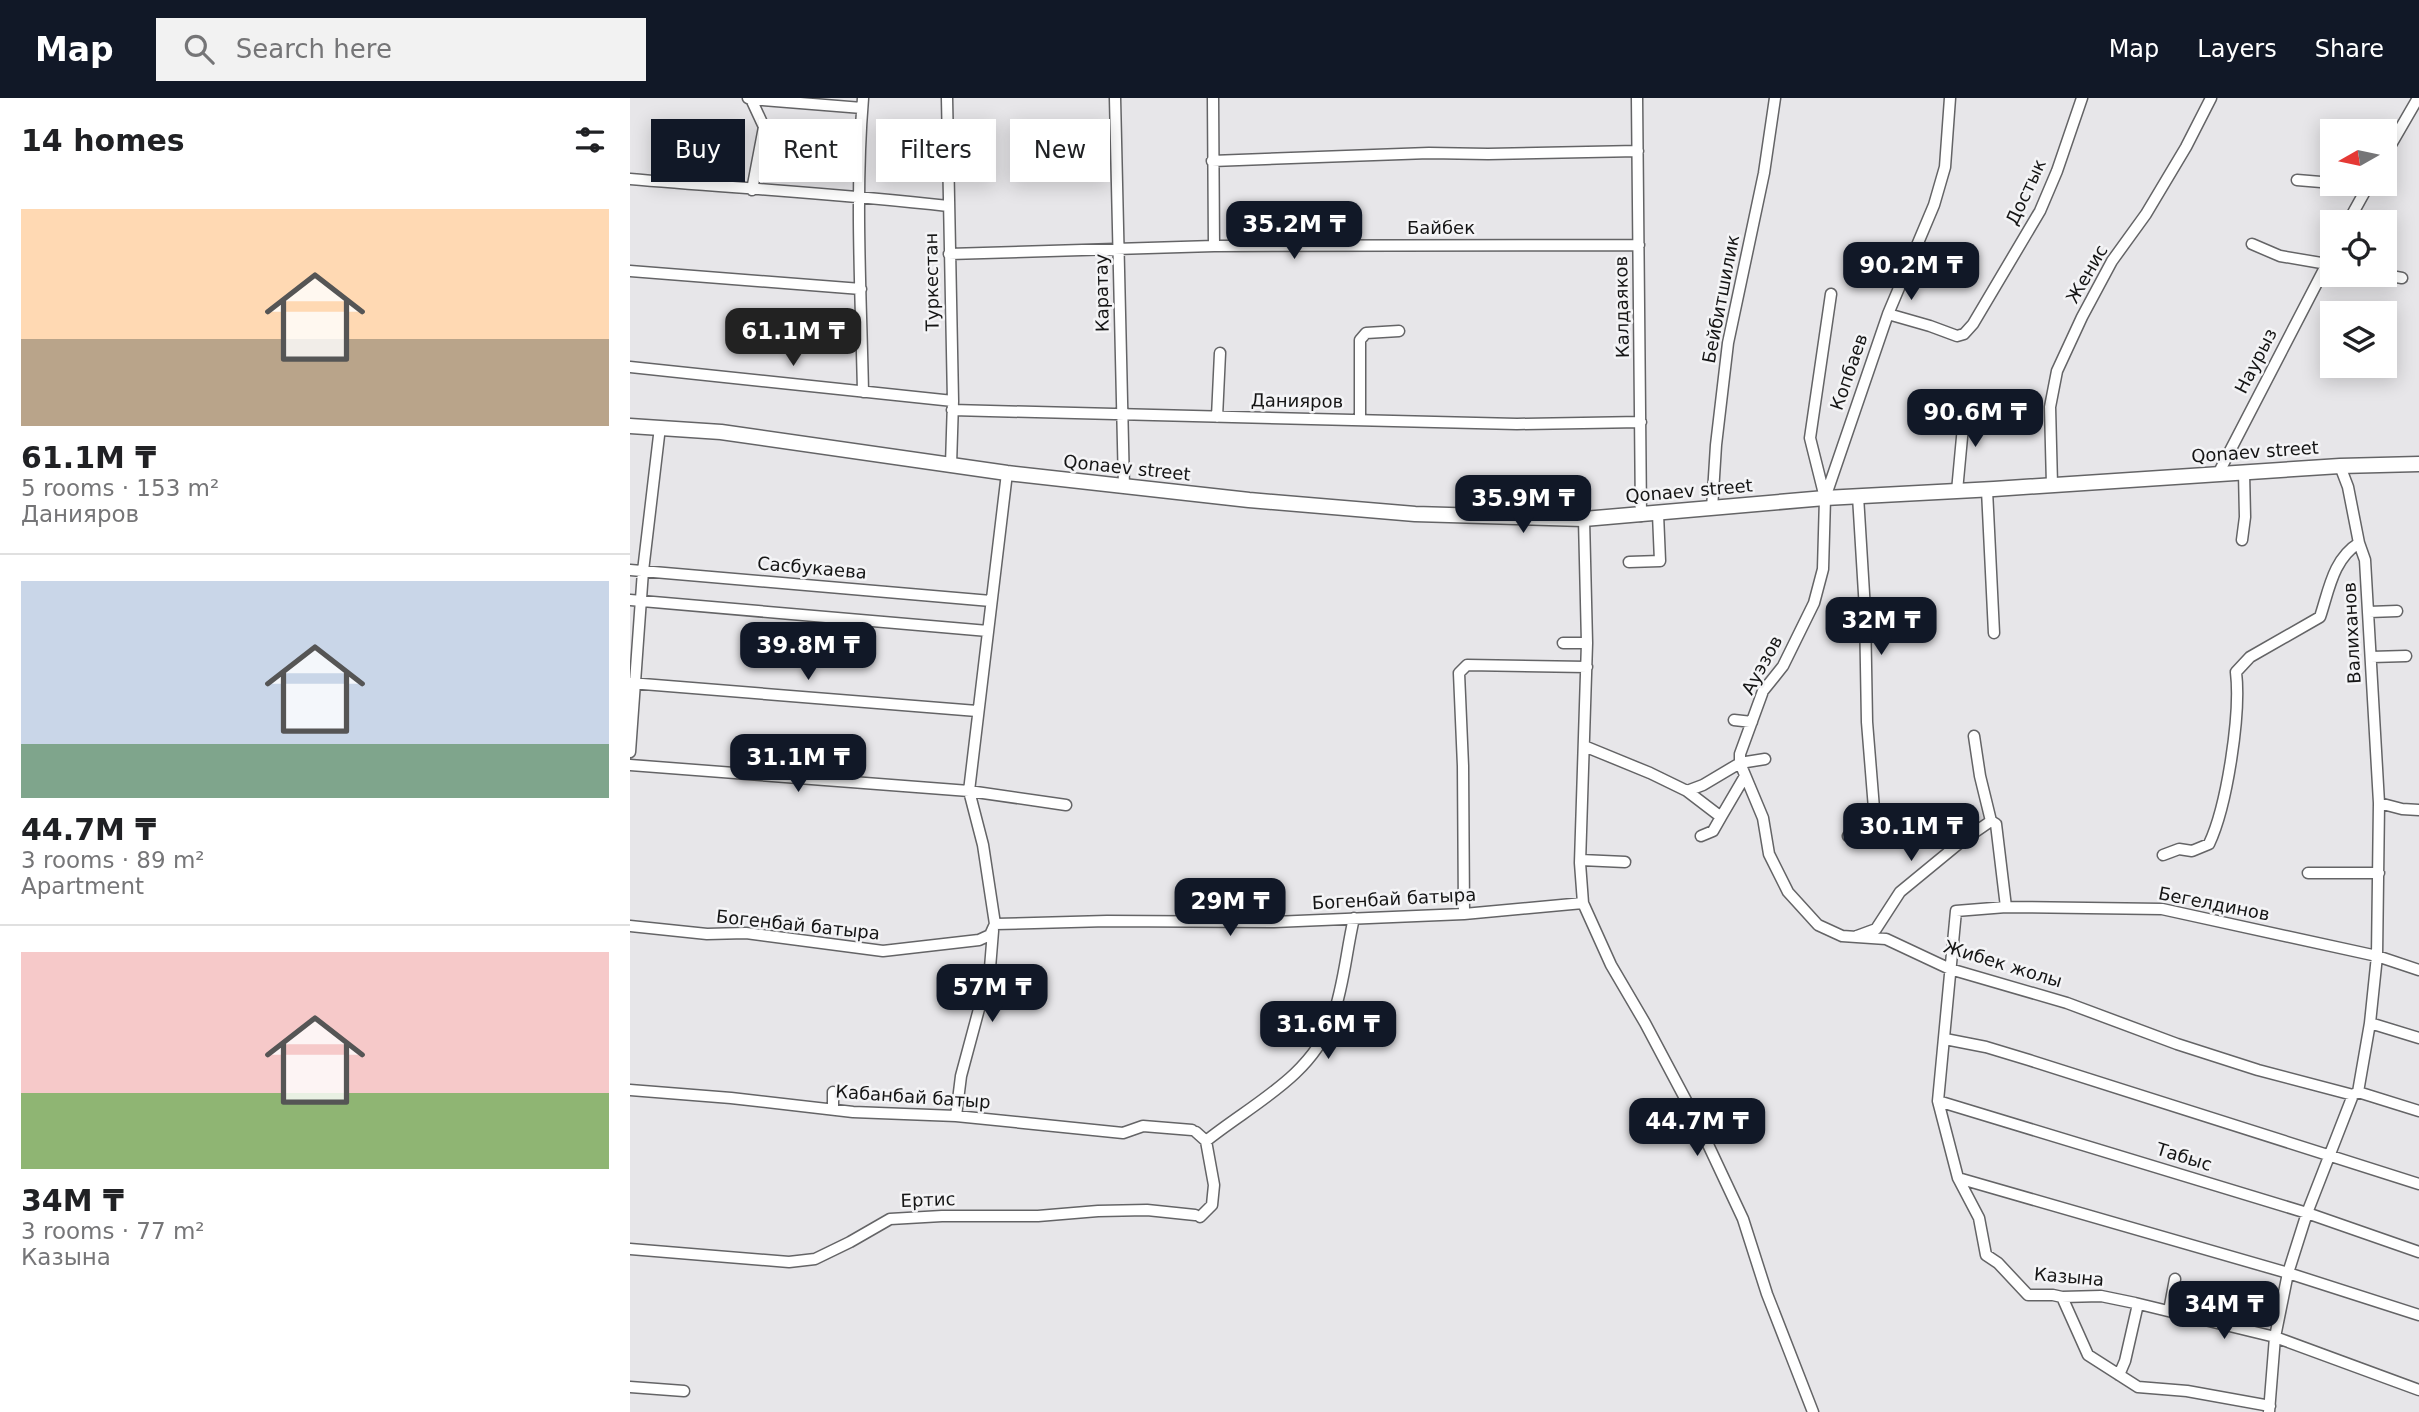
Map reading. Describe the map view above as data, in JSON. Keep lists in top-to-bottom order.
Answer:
{
  "streets": {
    "main road": ["Qonaev street"],
    "street": [
      "Достык",
      "Байбек",
      "Женис",
      "Туркестан",
      "Каратау",
      "Бейбитшилик",
      "Калдаяков",
      "Наурыз",
      "Копбаев",
      "Данияров",
      "Сасбукаева",
      "Валиханов",
      "Ауэзов",
      "Богенбай батыра",
      "Бегелдинов",
      "Жибек жолы",
      "Кабанбай батыр",
      "Табыс",
      "Ертис",
      "Казына"
    ]
  },
  "crossings": [
    ["Достык", "Копбаев"],
    ["Байбек", "Туркестан"],
    ["Байбек", "Каратау"],
    ["Байбек", "Калдаяков"],
    ["Женис", "Qonaev street"],
    ["Туркестан", "Данияров"],
    ["Туркестан", "Qonaev street"],
    ["Каратау", "Данияров"],
    ["Каратау", "Qonaev street"],
    ["Бейбитшилик", "Qonaev street"],
    ["Калдаяков", "Данияров"],
    ["Калдаяков", "Qonaev street"],
    ["Наурыз", "Qonaev street"],
    ["Копбаев", "Qonaev street"],
    ["Копбаев", "Ауэзов"],
    ["Qonaev street", "Валиханов"],
    ["Qonaev street", "Ауэзов"],
    ["Валиханов", "Бегелдинов"],
    ["Валиханов", "Жибек жолы"],
    ["Валиханов", "Табыс"],
    ["Валиханов", "Казына"],
    ["Ауэзов", "Жибек жолы"],
    ["Бегелдинов", "Казына"],
    ["Жибек жолы", "Казына"],
    ["Кабанбай батыр", "Ертис"],
    ["Табыс", "Казына"]
  ],
  "north": "left",
  "page": {
    "header": "Map",
    "search": "Search here",
    "nav": ["Map", "Layers", "Share"],
    "heading": "14 homes",
    "chip": [
      "Buy",
      "Rent",
      "Filters",
      "New"
    ],
    "list": [
      {
        "name": "61.1M ₸",
        "note": "5 rooms · 153 m² · Данияров"
      },
      {
        "name": "44.7M ₸",
        "note": "3 rooms · 89 m² · Apartment"
      },
      {
        "name": "34M ₸",
        "note": "3 rooms · 77 m² · Казына"
      }
    ],
    "price": [
      "35.2M ₸",
      "90.2M ₸",
      "61.1M ₸",
      "90.6M ₸",
      "35.9M ₸",
      "32M ₸",
      "39.8M ₸",
      "31.1M ₸",
      "30.1M ₸",
      "29M ₸",
      "57M ₸",
      "31.6M ₸",
      "44.7M ₸",
      "34M ₸"
    ]
  }
}
